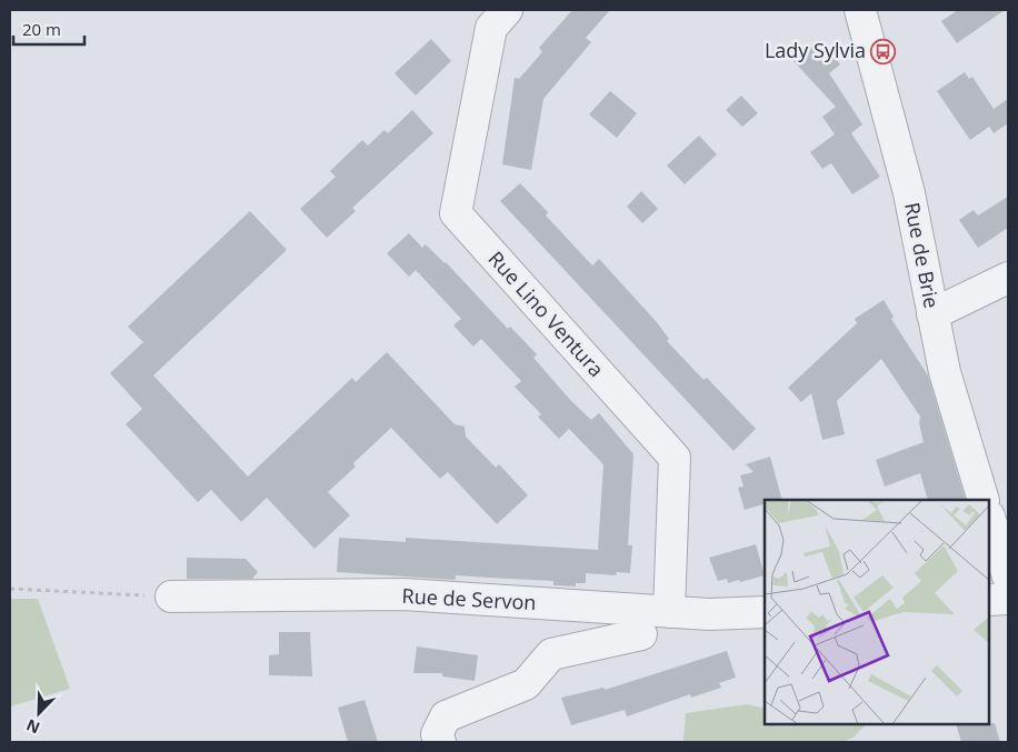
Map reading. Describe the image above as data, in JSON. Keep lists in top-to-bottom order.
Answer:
{
  "streets": {
    "street": ["Rue de Brie", "Rue Lino Ventura", "Rue de Servon"]
  },
  "crossings": [
    ["Rue Lino Ventura", "Rue de Servon"]
  ],
  "places": {
    "bus stop": ["Lady Sylvia"]
  },
  "scale_bar": "20 m",
  "north": "bottom left"
}
